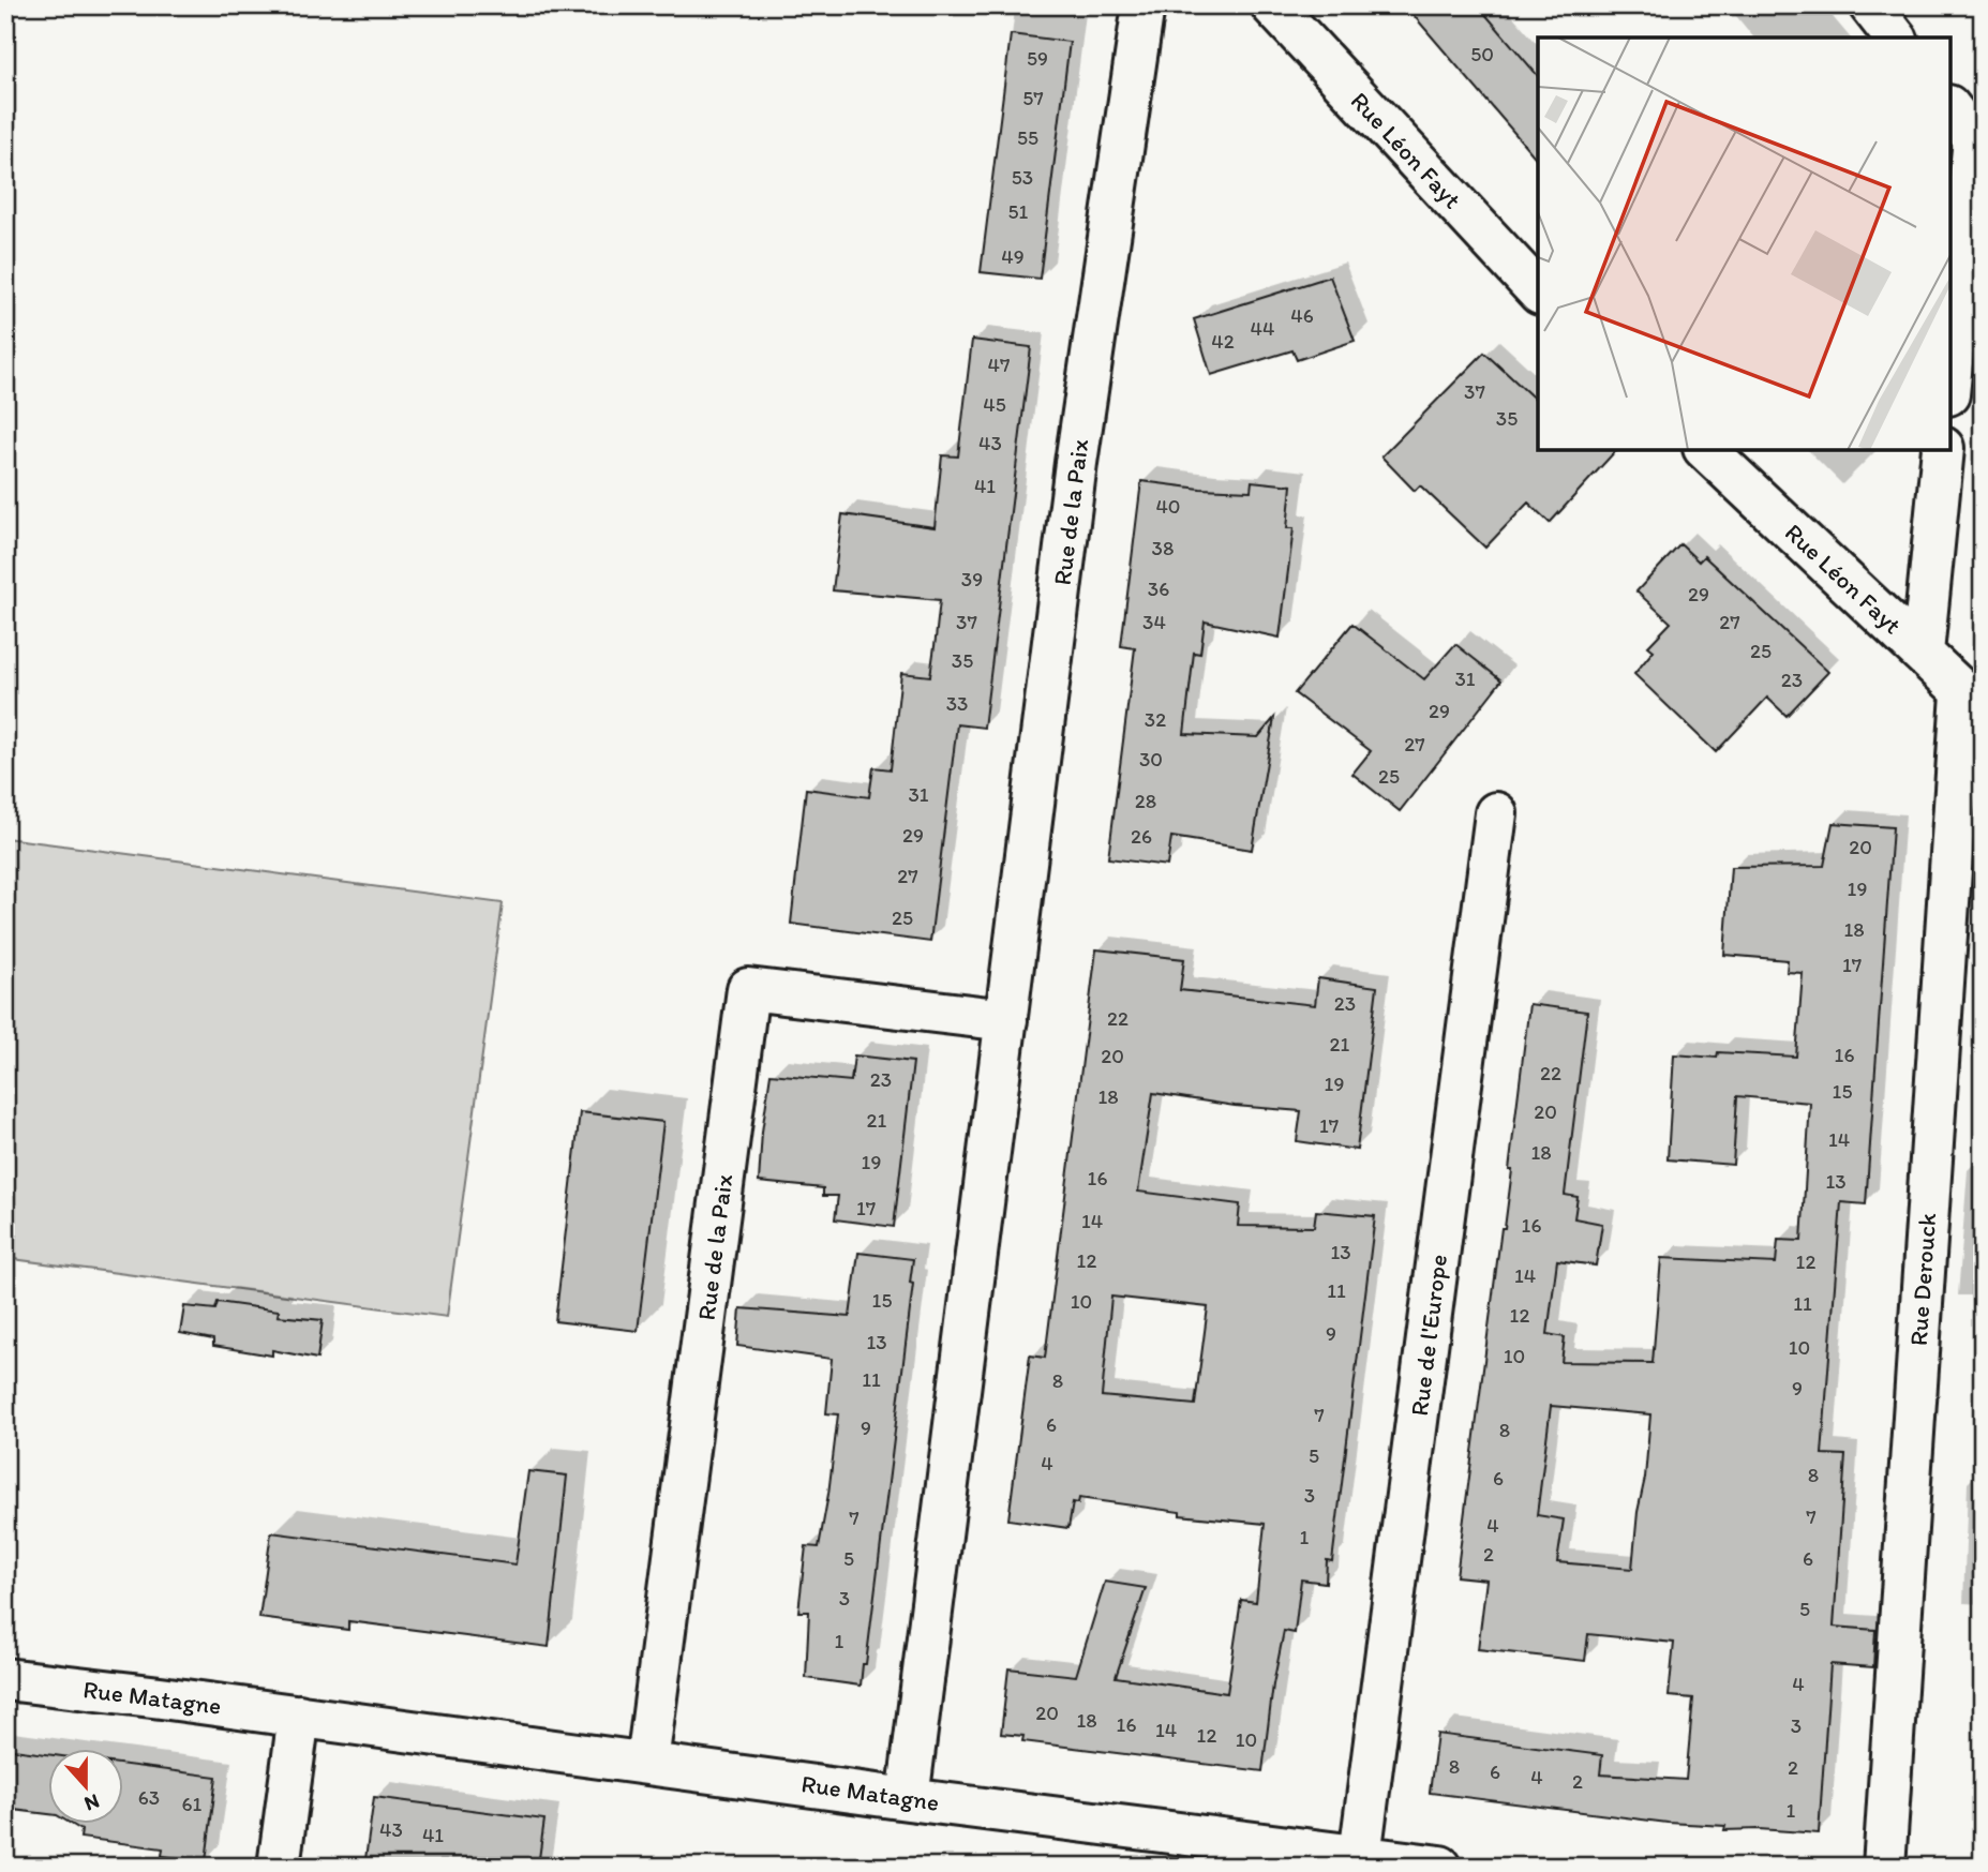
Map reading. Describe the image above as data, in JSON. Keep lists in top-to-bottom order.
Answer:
{
  "streets": {
    "street": [
      "Rue Léon Fayt",
      "Rue de la Paix",
      "Rue Derouck",
      "Rue de l'Europe",
      "Rue Matagne"
    ]
  },
  "crossings": [
    ["Rue Léon Fayt", "Rue Derouck"],
    ["Rue de la Paix", "Rue Matagne"],
    ["Rue de l'Europe", "Rue Matagne"]
  ],
  "house_numbers": [
    "50",
    "59",
    "57",
    "55",
    "53",
    "51",
    "49",
    "46",
    "44",
    "42",
    "47",
    "37",
    "45",
    "35",
    "43",
    "41",
    "40",
    "38",
    "39",
    "36",
    "29",
    "37",
    "34",
    "27",
    "25",
    "35",
    "31",
    "23",
    "33",
    "29",
    "32",
    "27",
    "30",
    "25",
    "31",
    "28",
    "29",
    "26",
    "20",
    "27",
    "19",
    "25",
    "18",
    "17",
    "23",
    "22",
    "21",
    "16",
    "20",
    "22",
    "23",
    "19",
    "15",
    "18",
    "20",
    "21",
    "17",
    "14",
    "18",
    "19",
    "16",
    "13",
    "17",
    "14",
    "16",
    "13",
    "12",
    "12",
    "14",
    "11",
    "15",
    "10",
    "11",
    "12",
    "9",
    "13",
    "10",
    "10",
    "11",
    "8",
    "9",
    "7",
    "6",
    "9",
    "8",
    "5",
    "4",
    "8",
    "6",
    "3",
    "7",
    "7",
    "4",
    "1",
    "2",
    "5",
    "6",
    "3",
    "5",
    "1",
    "4",
    "20",
    "18",
    "16",
    "3",
    "14",
    "12",
    "10",
    "8",
    "2",
    "6",
    "4",
    "2",
    "63",
    "61",
    "1",
    "43",
    "41"
  ],
  "north": "bottom"
}
